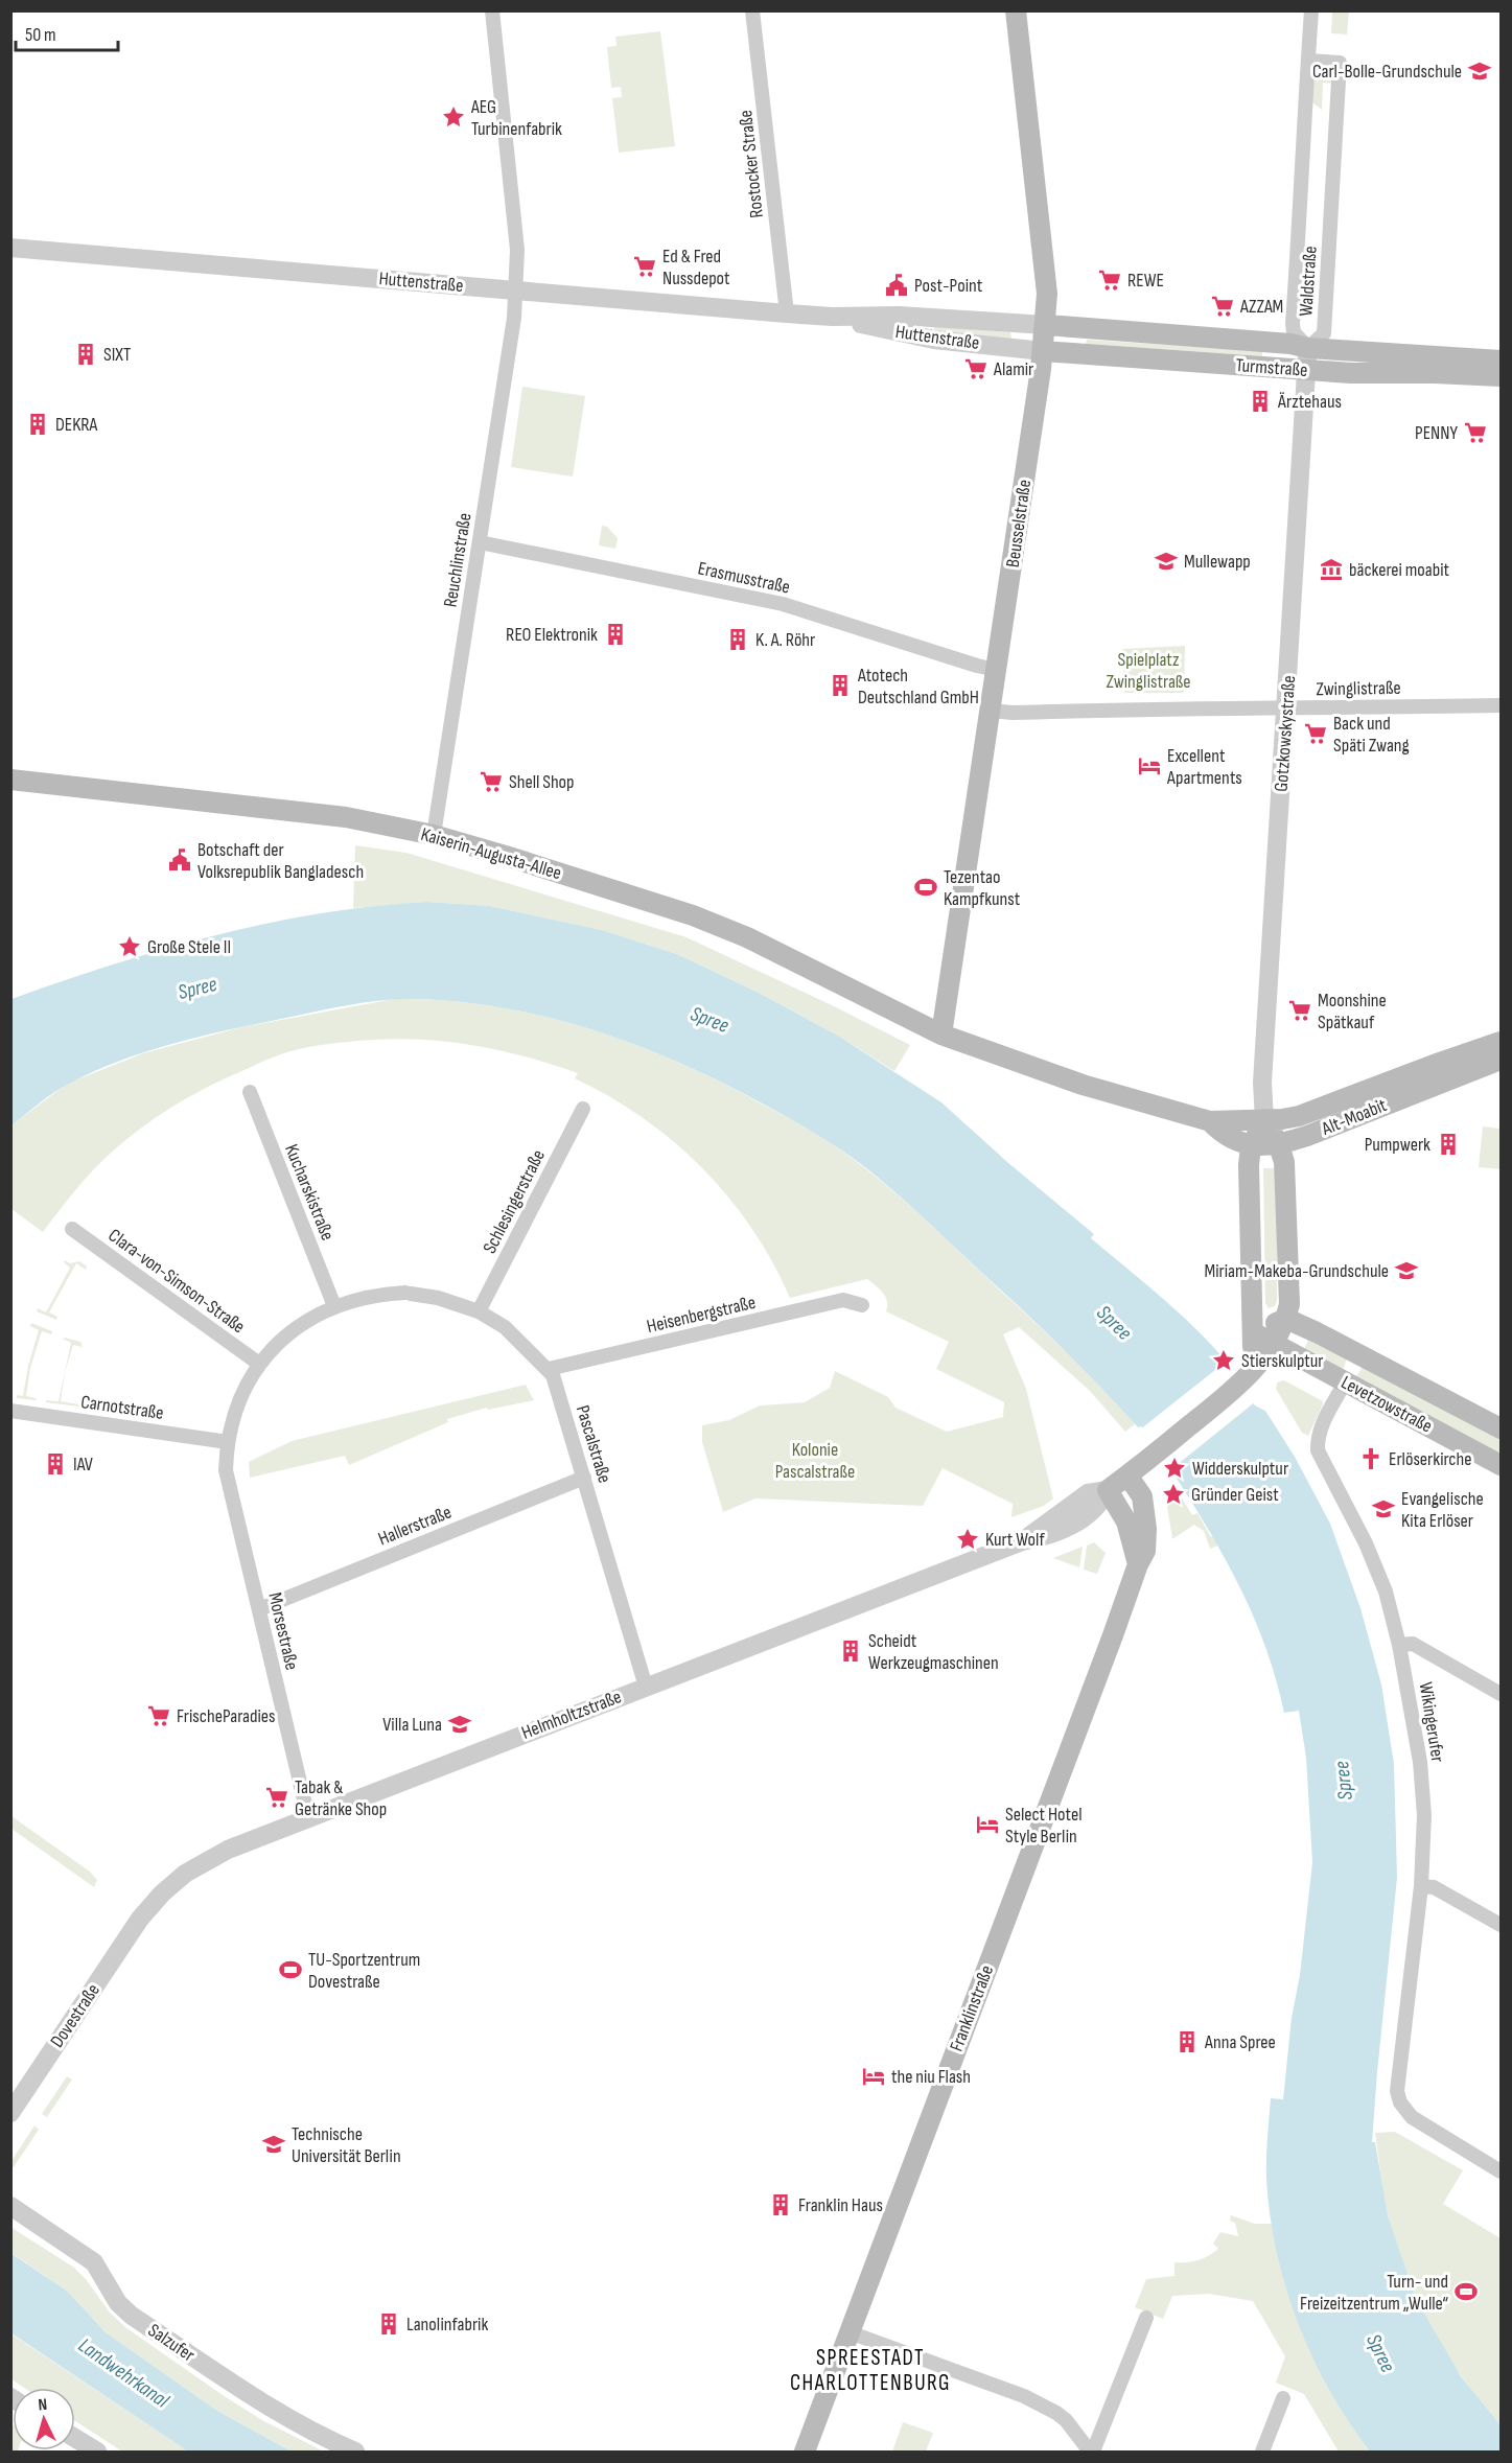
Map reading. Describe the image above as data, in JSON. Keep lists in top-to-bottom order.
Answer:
{
  "streets": {
    "main road": [
      "Turmstraße",
      "Beusselstraße",
      "Gotzkowskystraße",
      "Kaiserin-Augusta-Allee",
      "Alt-Moabit",
      "Levetzowstraße",
      "Helmholtzstraße",
      "Franklinstraße"
    ],
    "street": [
      "Rostocker Straße",
      "Waldstraße",
      "Huttenstraße",
      "Reuchlinstraße",
      "Erasmusstraße",
      "Zwinglistraße",
      "Kucharskistraße",
      "Schlesingerstraße",
      "Clara-von-Simson-Straße",
      "Heisenbergstraße",
      "Carnotstraße",
      "Pascalstraße",
      "Hallerstraße",
      "Morsestraße",
      "Wikingerufer",
      "Dovestraße",
      "Salzufer"
    ]
  },
  "crossings": [
    ["Rostocker Straße", "Huttenstraße"],
    ["Waldstraße", "Turmstraße"],
    ["Waldstraße", "Gotzkowskystraße"],
    ["Huttenstraße", "Turmstraße"],
    ["Huttenstraße", "Beusselstraße"],
    ["Huttenstraße", "Reuchlinstraße"],
    ["Turmstraße", "Beusselstraße"],
    ["Turmstraße", "Gotzkowskystraße"],
    ["Beusselstraße", "Erasmusstraße"],
    ["Beusselstraße", "Zwinglistraße"],
    ["Beusselstraße", "Kaiserin-Augusta-Allee"],
    ["Beusselstraße", "Alt-Moabit"],
    ["Reuchlinstraße", "Erasmusstraße"],
    ["Reuchlinstraße", "Kaiserin-Augusta-Allee"],
    ["Zwinglistraße", "Gotzkowskystraße"],
    ["Gotzkowskystraße", "Alt-Moabit"],
    ["Gotzkowskystraße", "Levetzowstraße"],
    ["Gotzkowskystraße", "Helmholtzstraße"],
    ["Kaiserin-Augusta-Allee", "Alt-Moabit"],
    ["Kucharskistraße", "Pascalstraße"],
    ["Schlesingerstraße", "Pascalstraße"],
    ["Clara-von-Simson-Straße", "Pascalstraße"],
    ["Heisenbergstraße", "Pascalstraße"],
    ["Levetzowstraße", "Wikingerufer"],
    ["Carnotstraße", "Pascalstraße"],
    ["Carnotstraße", "Morsestraße"],
    ["Pascalstraße", "Hallerstraße"],
    ["Pascalstraße", "Morsestraße"],
    ["Pascalstraße", "Helmholtzstraße"],
    ["Hallerstraße", "Morsestraße"],
    ["Morsestraße", "Helmholtzstraße"],
    ["Helmholtzstraße", "Franklinstraße"],
    ["Helmholtzstraße", "Dovestraße"]
  ],
  "districts": ["SPREESTADT CHARLOTTENBURG"],
  "water": ["Spree", "Landwehrkanal"],
  "parks": ["Spielplatz Zwinglistraße", "Kolonie Pascalstraße"],
  "places": {
    "school or university": [
      "Carl-Bolle-Grundschule",
      "Mullewapp",
      "Miriam-Makeba-Grundschule",
      "Evangelische Kita Erlöser",
      "Villa Luna",
      "Technische Universität Berlin"
    ],
    "place": [
      "AEG Turbinenfabrik",
      "Große Stele II",
      "Stierskulptur",
      "Widderskulptur",
      "Gründer Geist",
      "Kurt Wolf"
    ],
    "supermarket": [
      "Ed & Fred Nussdepot",
      "REWE",
      "AZZAM",
      "Alamir",
      "PENNY",
      "Back und Späti Zwang",
      "Shell Shop",
      "Moonshine Spätkauf",
      "FrischeParadies",
      "Tabak & Getränke Shop"
    ],
    "public building": ["Post-Point", "Botschaft der Volksrepublik Bangladesch"],
    "building": [
      "SIXT",
      "Ärztehaus",
      "DEKRA",
      "REO Elektronik",
      "K. A. Röhr",
      "Atotech Deutschland GmbH",
      "Pumpwerk",
      "IAV",
      "Scheidt Werkzeugmaschinen",
      "Anna Spree",
      "Franklin Haus",
      "Lanolinfabrik"
    ],
    "museum": ["bäckerei moabit"],
    "hotel": ["Excellent Apartments", "Select Hotel Style Berlin", "the niu Flash"],
    "sports": ["Tezentao Kampfkunst", "TU-Sportzentrum Dovestraße", "Turn- und Freizeitzentrum „Wulle“"],
    "church": ["Erlöserkirche"]
  },
  "scale_bar": "50 m",
  "north": "top"
}
